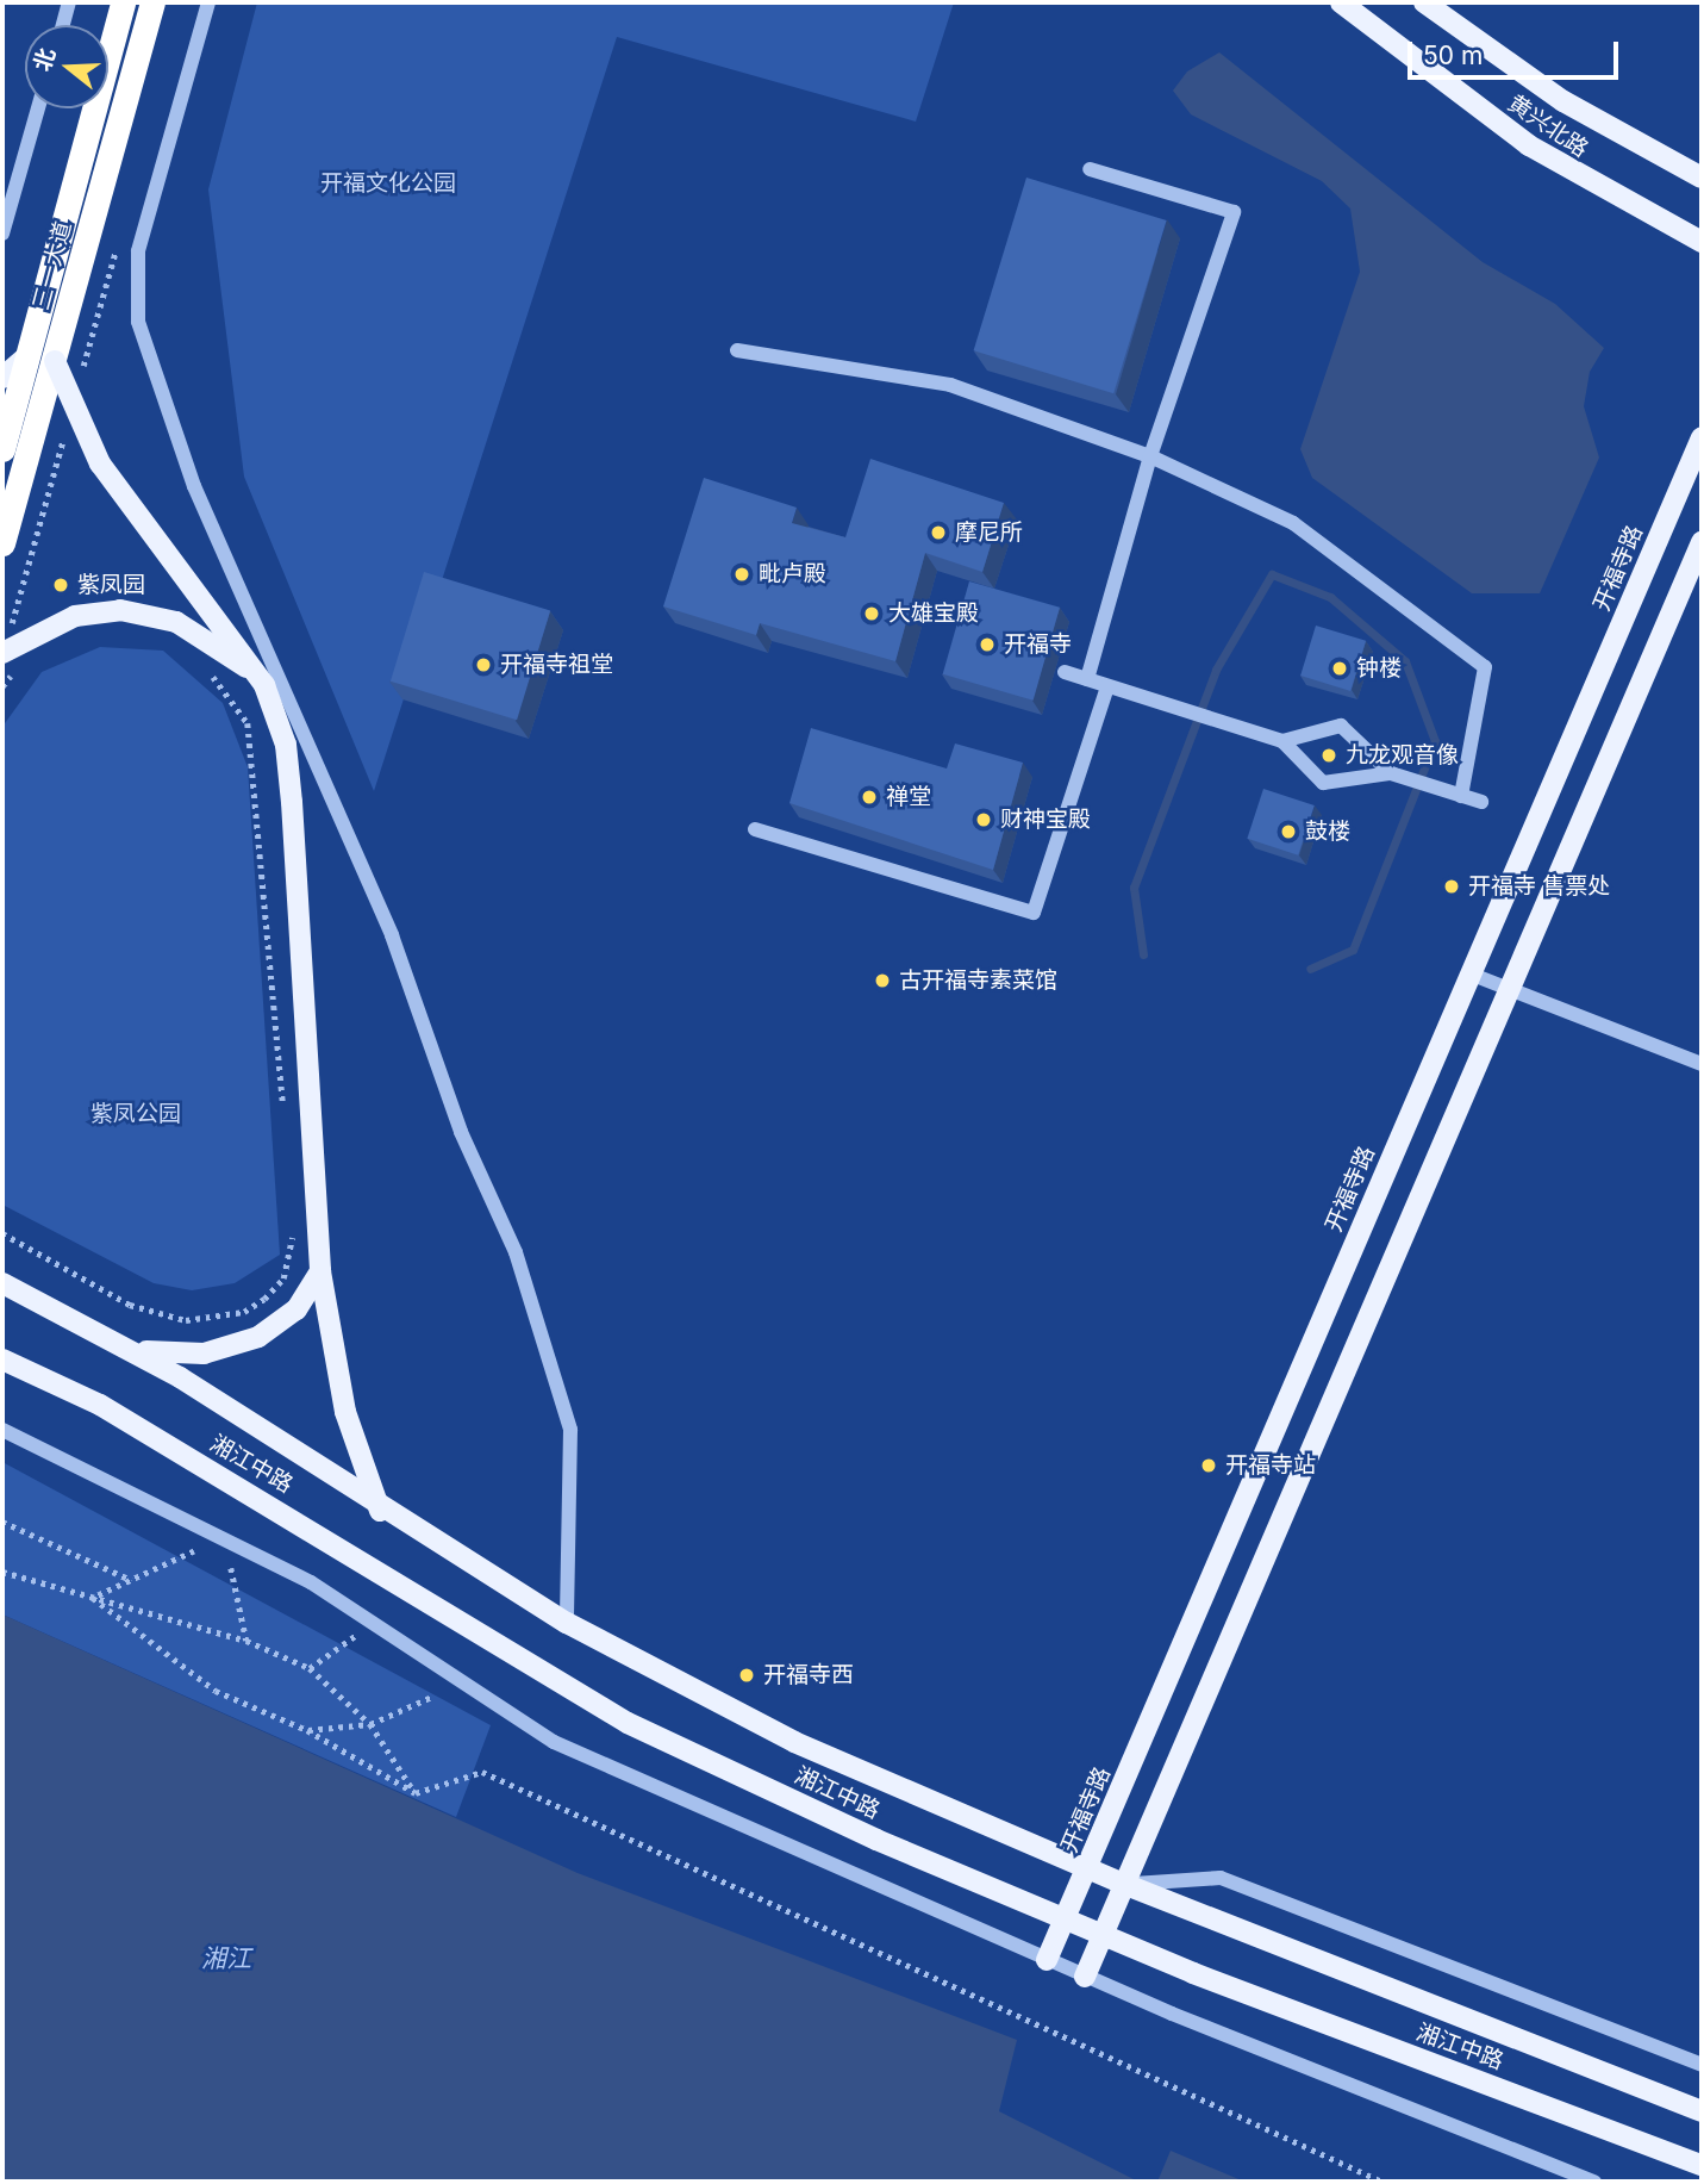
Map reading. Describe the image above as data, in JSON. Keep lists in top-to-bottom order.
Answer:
{
  "streets": {
    "highway": ["三一大道"],
    "main road": ["黄兴北路", "开福寺路", "湘江中路"]
  },
  "crossings": [
    ["开福寺路", "湘江中路"]
  ],
  "water": ["湘江"],
  "parks": ["开福文化公园", "紫凤公园"],
  "places": [
    "摩尼所",
    "毗卢殿",
    "紫凤园",
    "大雄宝殿",
    "开福寺",
    "开福寺祖堂",
    "钟楼",
    "九龙观音像",
    "禅堂",
    "财神宝殿",
    "鼓楼",
    "开福寺 售票处",
    "古开福寺素菜馆",
    "开福寺站",
    "开福寺西"
  ],
  "scale_bar": "50 m",
  "north": "left"
}
